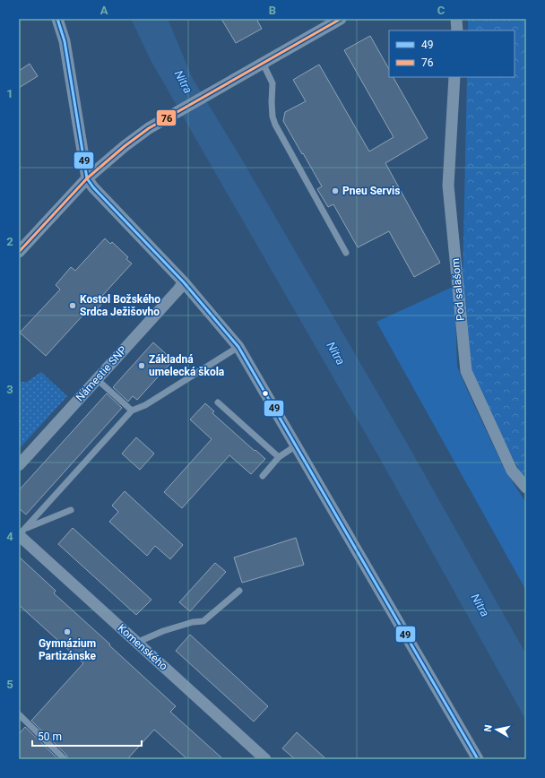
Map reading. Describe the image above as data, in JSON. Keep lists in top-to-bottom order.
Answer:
{
  "streets": {
    "street": ["Pod salašom", "Námestie SNP", "Komenského"]
  },
  "water": ["Nitra"],
  "places": [
    "Pneu Servis",
    "Kostol Božského Srdca Ježišovho",
    "Základná umelecká škola",
    "Gymnázium Partizánske"
  ],
  "lines": ["transit line 49", "transit line 76"],
  "legend": ["49", "76"],
  "scale_bar": "50 m",
  "north": "left",
  "grid": {
    "columns": ["A", "B", "C"],
    "rows": [
      "1",
      "2",
      "3",
      "4",
      "5"
    ]
  }
}
